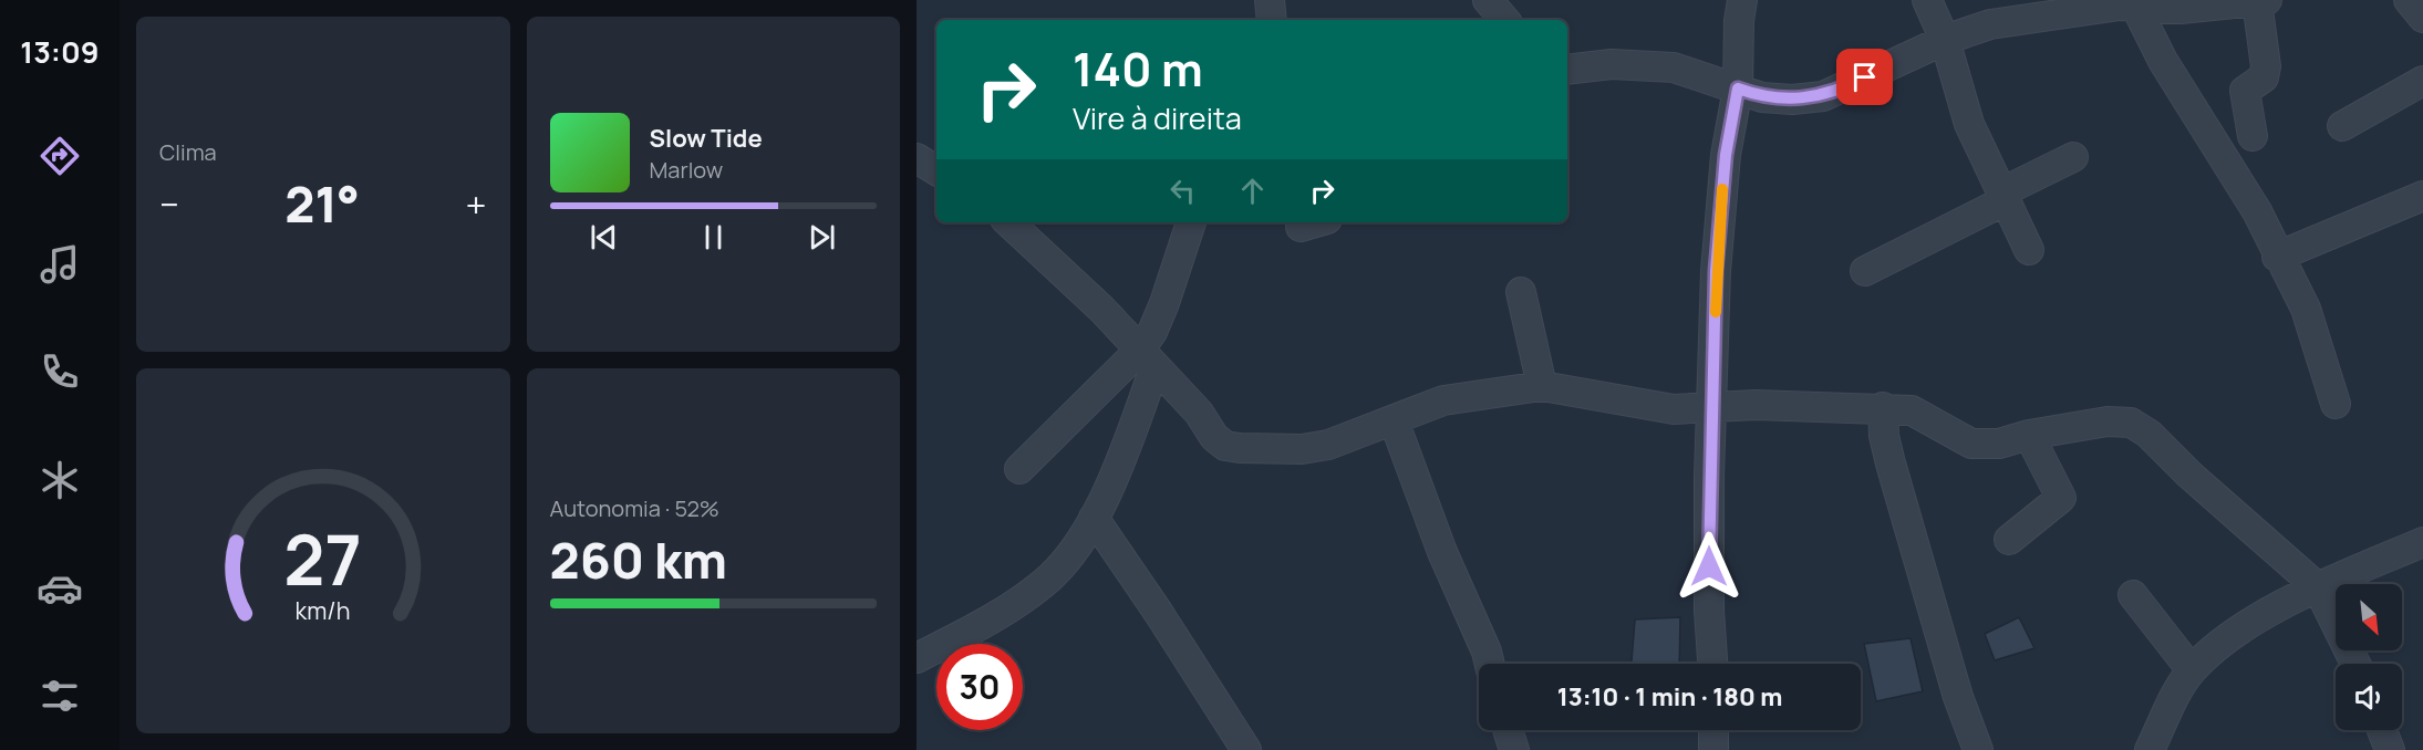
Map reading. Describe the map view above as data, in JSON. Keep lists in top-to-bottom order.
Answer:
{
  "north": "bottom right",
  "page": {
    "tabs": "13:09",
    "tile": [
      "Clima",
      ["Autonomia · 52%", "260 km"]
    ],
    "turn": ["140 m", "Vire à direita"],
    "song": ["Slow Tide", "Marlow"],
    "heat": ["−", "21°", "+"],
    "limit": "30",
    "trip": "13:10 · 1 min · 180 m",
    "gauge": ["27", "km/h"]
  }
}
